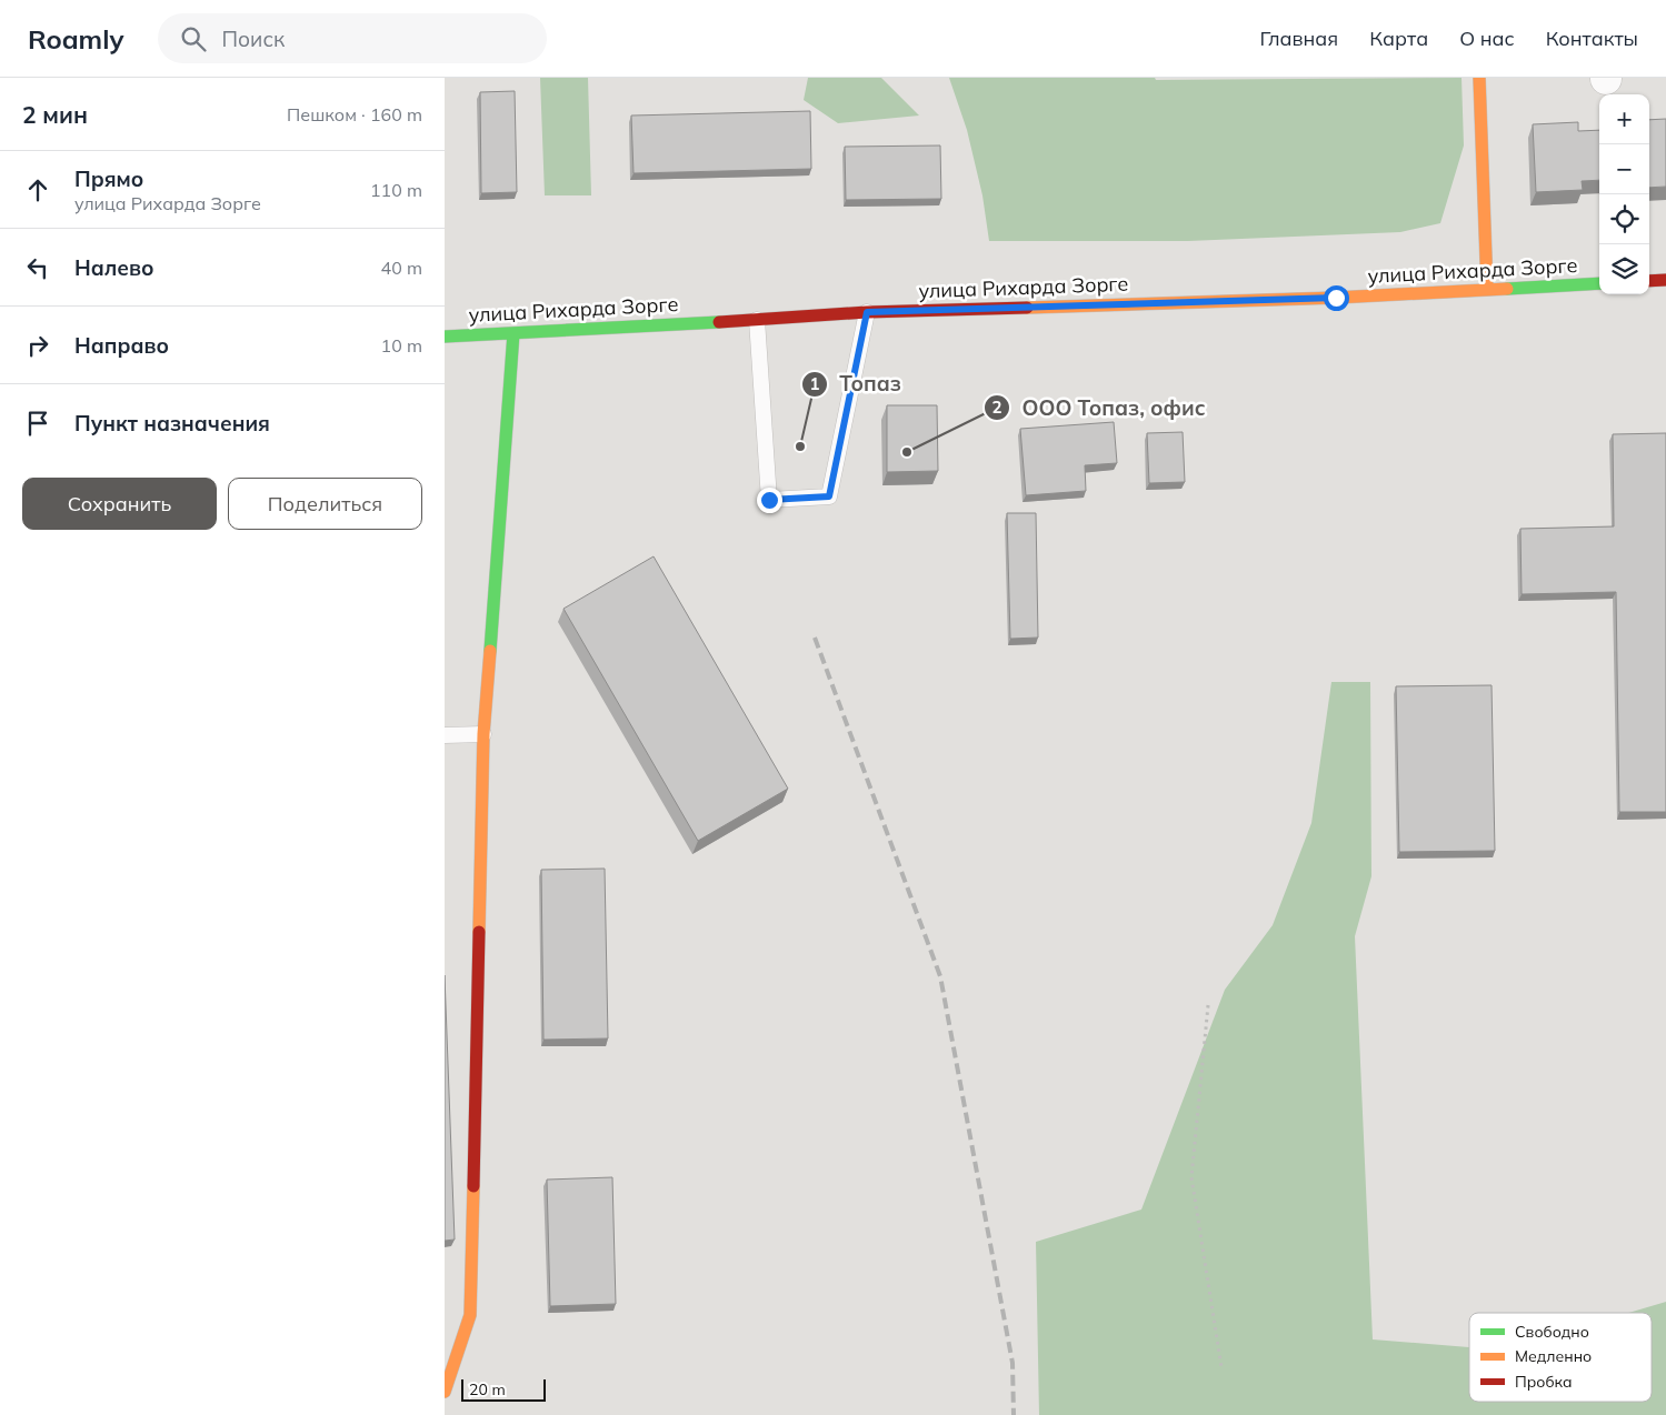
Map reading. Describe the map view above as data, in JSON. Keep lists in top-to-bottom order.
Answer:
{
  "streets": {
    "street": ["улица Рихарда Зорге"]
  },
  "places": ["Топаз", "ООО Топаз, офис"],
  "legend": ["Свободно", "Медленно", "Пробка"],
  "scale_bar": "20 m",
  "page": {
    "header": "Roamly",
    "search": "Поиск",
    "nav": [
      "Главная",
      "Карта",
      "О нас",
      "Контакты"
    ],
    "heading": ["2 мин", "Пешком · 160 m"],
    "map_buttons": ["+", "−"],
    "list": [
      ["Прямо", "улица Рихарда Зорге", "110 m"],
      ["Налево", "40 m"],
      ["Направо", "10 m"],
      "Пункт назначения"
    ],
    "buttons": ["Сохранить", "Поделиться"],
    "scale": "20 m"
  }
}
